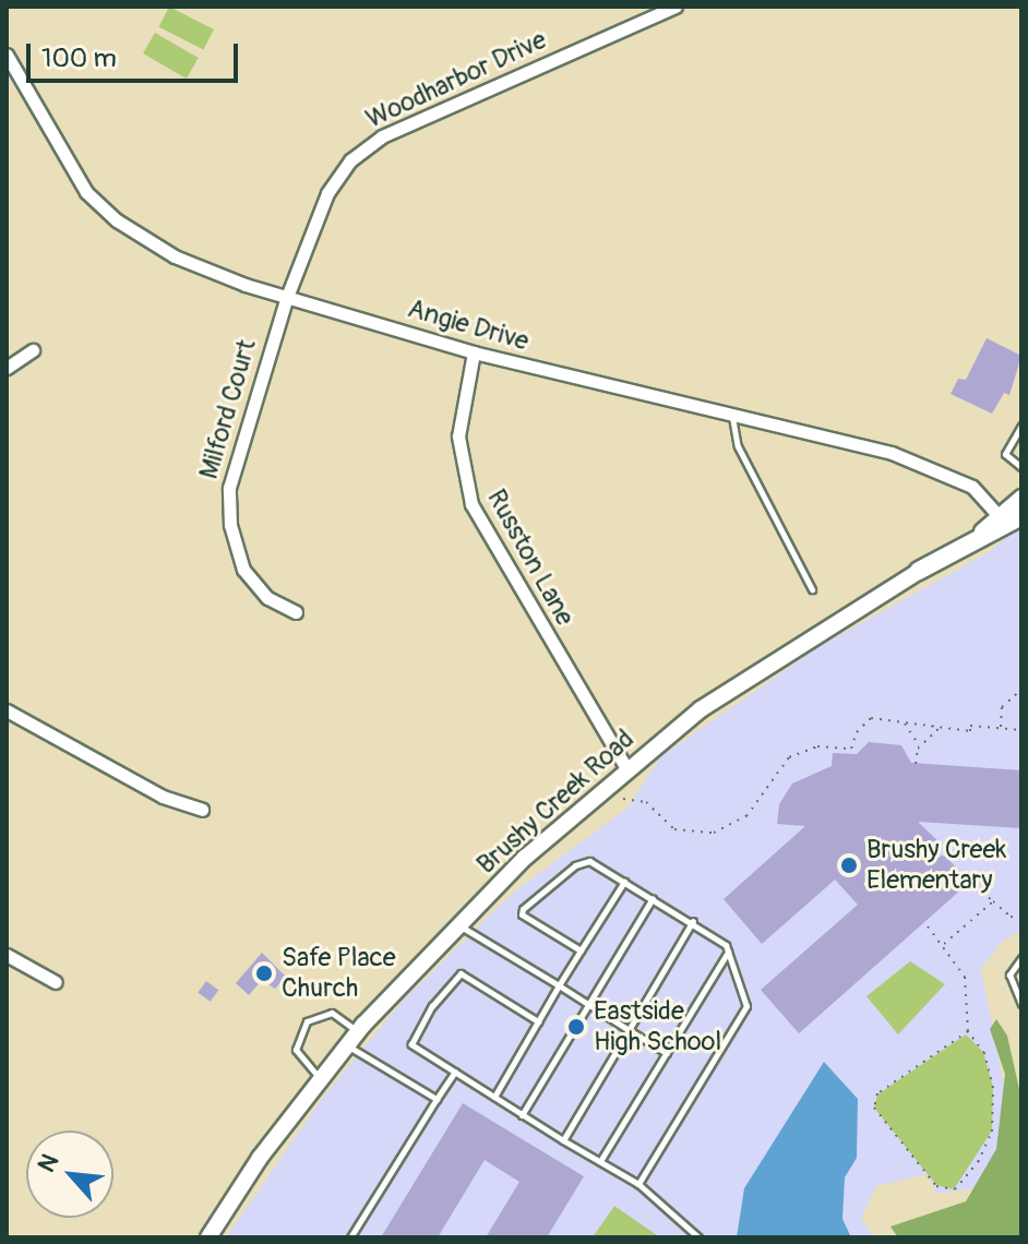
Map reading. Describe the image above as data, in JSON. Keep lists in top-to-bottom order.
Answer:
{
  "streets": {
    "street": [
      "Woodharbor Drive",
      "Angie Drive",
      "Milford Court",
      "Russton Lane",
      "Brushy Creek Road"
    ]
  },
  "crossings": [
    ["Woodharbor Drive", "Angie Drive"],
    ["Woodharbor Drive", "Milford Court"],
    ["Angie Drive", "Milford Court"],
    ["Angie Drive", "Russton Lane"],
    ["Angie Drive", "Brushy Creek Road"],
    ["Russton Lane", "Brushy Creek Road"]
  ],
  "places": ["Brushy Creek Elementary", "Safe Place Church", "Eastside High School"],
  "scale_bar": "100 m",
  "north": "top left"
}
